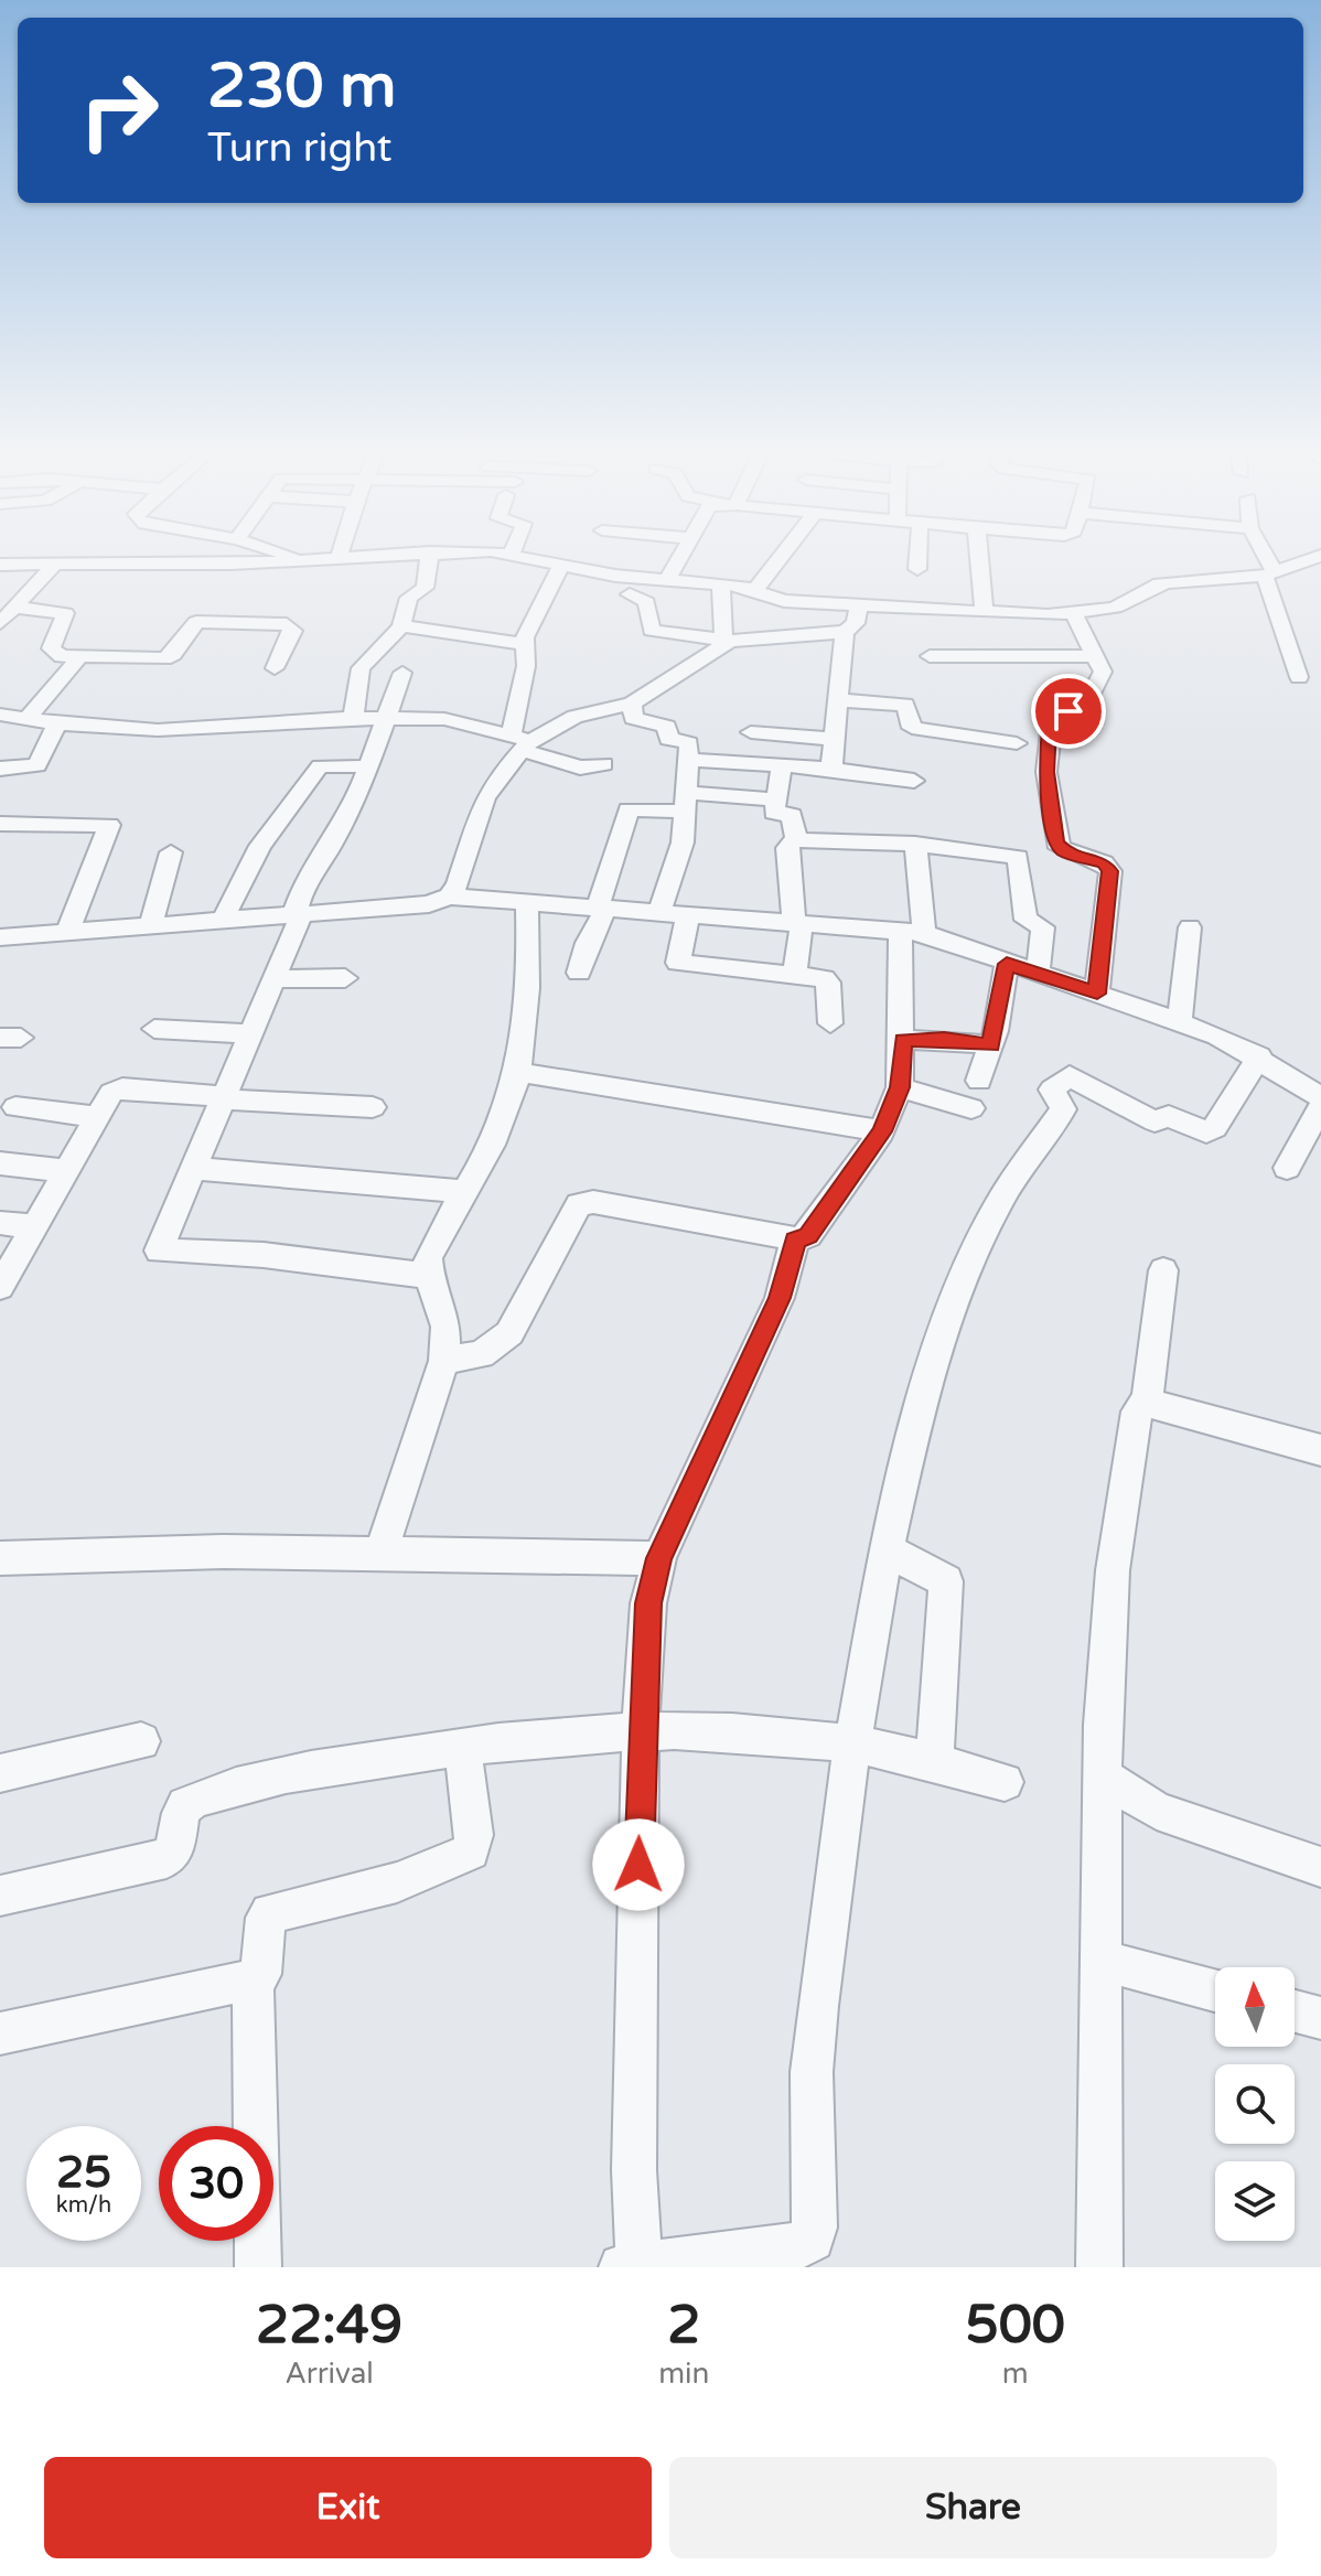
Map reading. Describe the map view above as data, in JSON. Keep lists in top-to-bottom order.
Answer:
{
  "north": "top",
  "page": {
    "turn": ["230 m", "Turn right"],
    "speed": "25 km/h",
    "limit": "30",
    "eta": [
      "22:49",
      "Arrival",
      "2",
      "min",
      "500",
      "m"
    ],
    "buttons": ["Exit", "Share"]
  }
}
